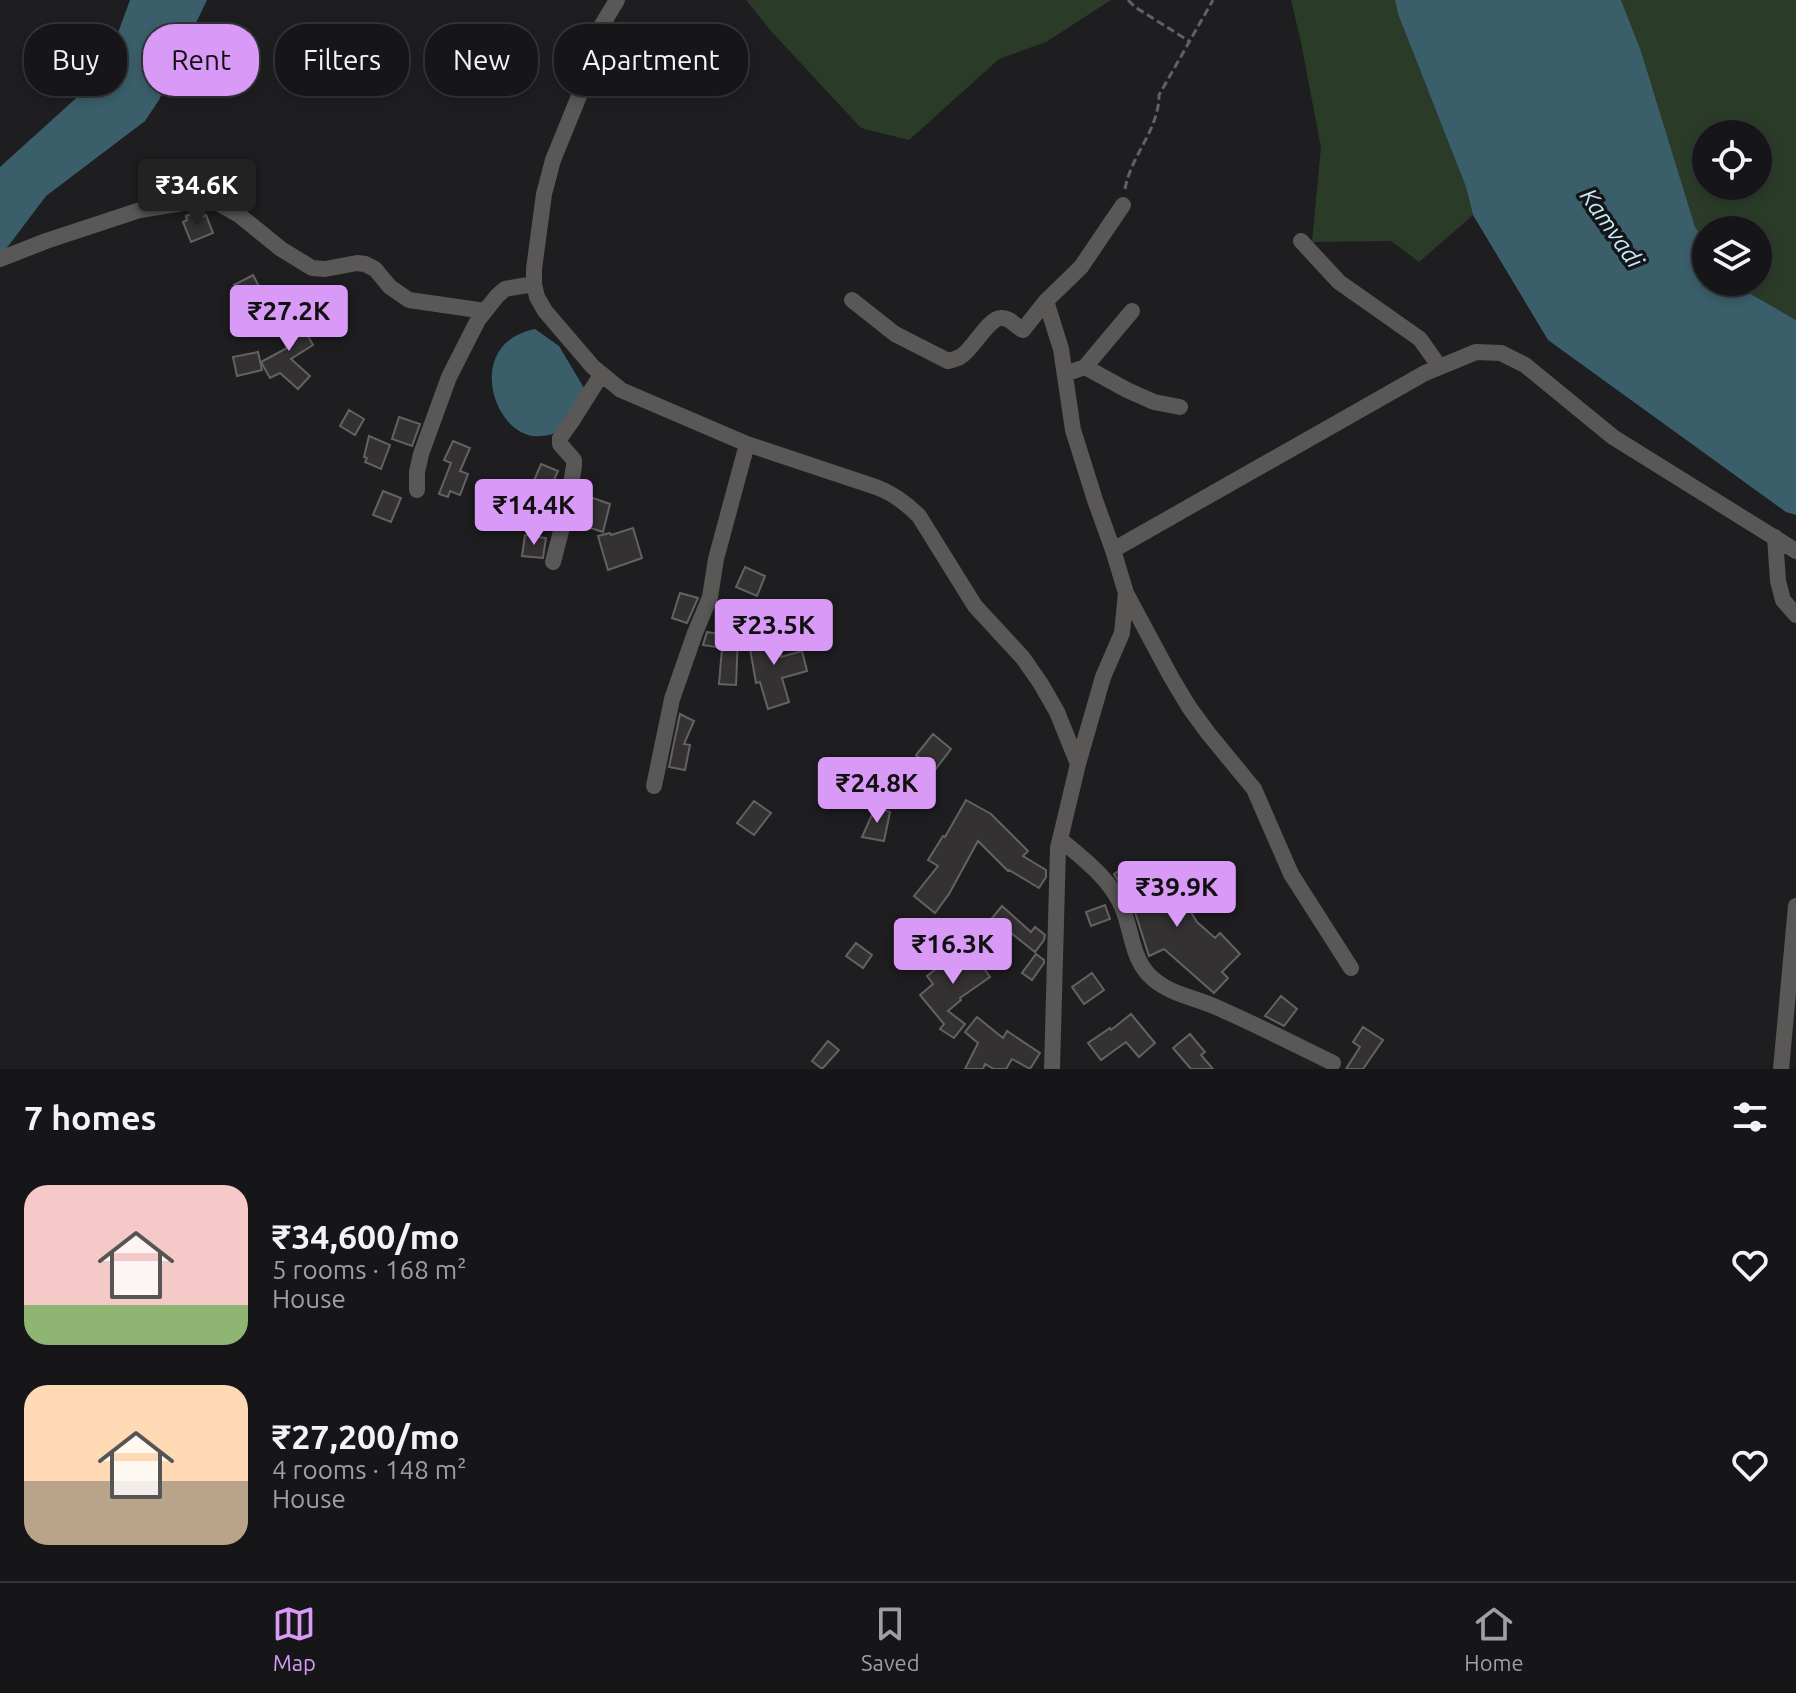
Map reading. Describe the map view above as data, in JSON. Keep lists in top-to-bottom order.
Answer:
{
  "water": ["Kamvadi"],
  "page": {
    "chip": [
      "Buy",
      "Rent",
      "Filters",
      "New",
      "Apartment"
    ],
    "price": [
      "₹34.6K",
      "₹27.2K",
      "₹14.4K",
      "₹23.5K",
      "₹24.8K",
      "₹39.9K",
      "₹16.3K"
    ],
    "heading": "7 homes",
    "list": [
      {
        "name": "₹34,600/mo",
        "note": "5 rooms · 168 m² · House"
      },
      {
        "name": "₹27,200/mo",
        "note": "4 rooms · 148 m² · House"
      }
    ],
    "tabs": ["Map", "Saved", "Home"]
  }
}
